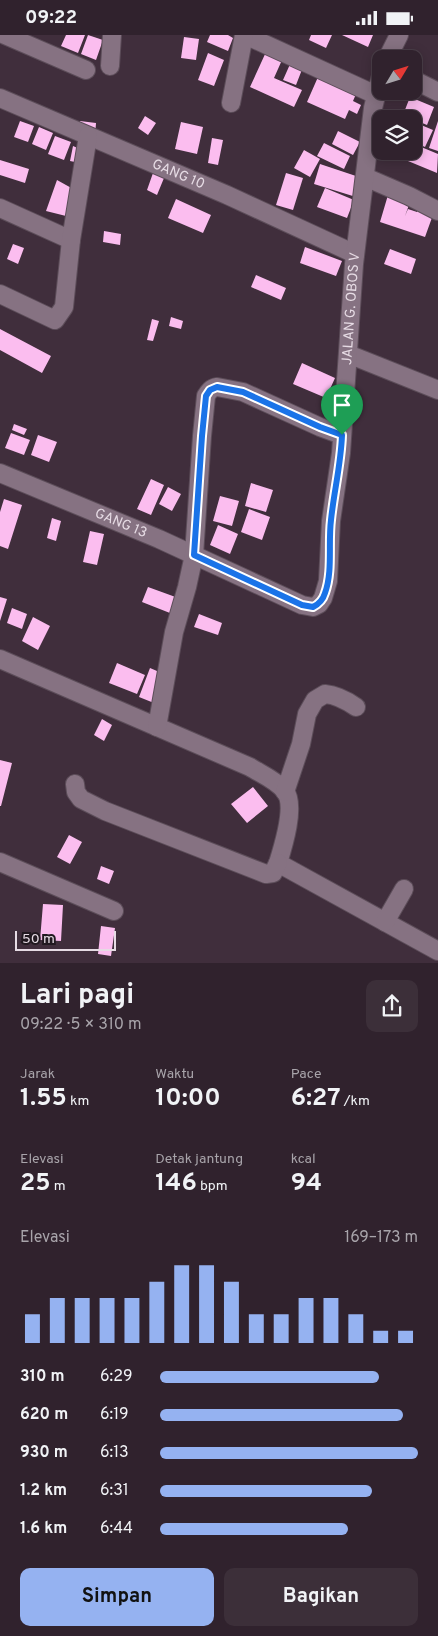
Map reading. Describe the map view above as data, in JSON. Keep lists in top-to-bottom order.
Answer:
{
  "streets": {
    "street": ["GANG 10", "JALAN G. OBOS V", "GANG 13"]
  },
  "crossings": [
    ["GANG 10", "JALAN G. OBOS V"],
    ["JALAN G. OBOS V", "GANG 13"]
  ],
  "scale_bar": "50 m",
  "north": "top right",
  "page": {
    "status": "09:22",
    "scale": "50 m",
    "heading": ["Lari pagi", "09:22 · 5 × 310 m"],
    "stats": [
      ["Jarak", "1.55 km"],
      ["Waktu", "10:00"],
      ["Pace", "6:27 /km"],
      ["Elevasi", "25 m"],
      ["Detak jantung", "146 bpm"],
      ["kcal", "94"]
    ],
    "chart": ["Elevasi", "169–173 m"],
    "list": [
      {
        "name": "310 m",
        "note": "6:29"
      },
      {
        "name": "620 m",
        "note": "6:19"
      },
      {
        "name": "930 m",
        "note": "6:13"
      },
      {
        "name": "1.2 km",
        "note": "6:31"
      },
      {
        "name": "1.6 km",
        "note": "6:44"
      }
    ],
    "buttons": ["Simpan", "Bagikan"]
  }
}
